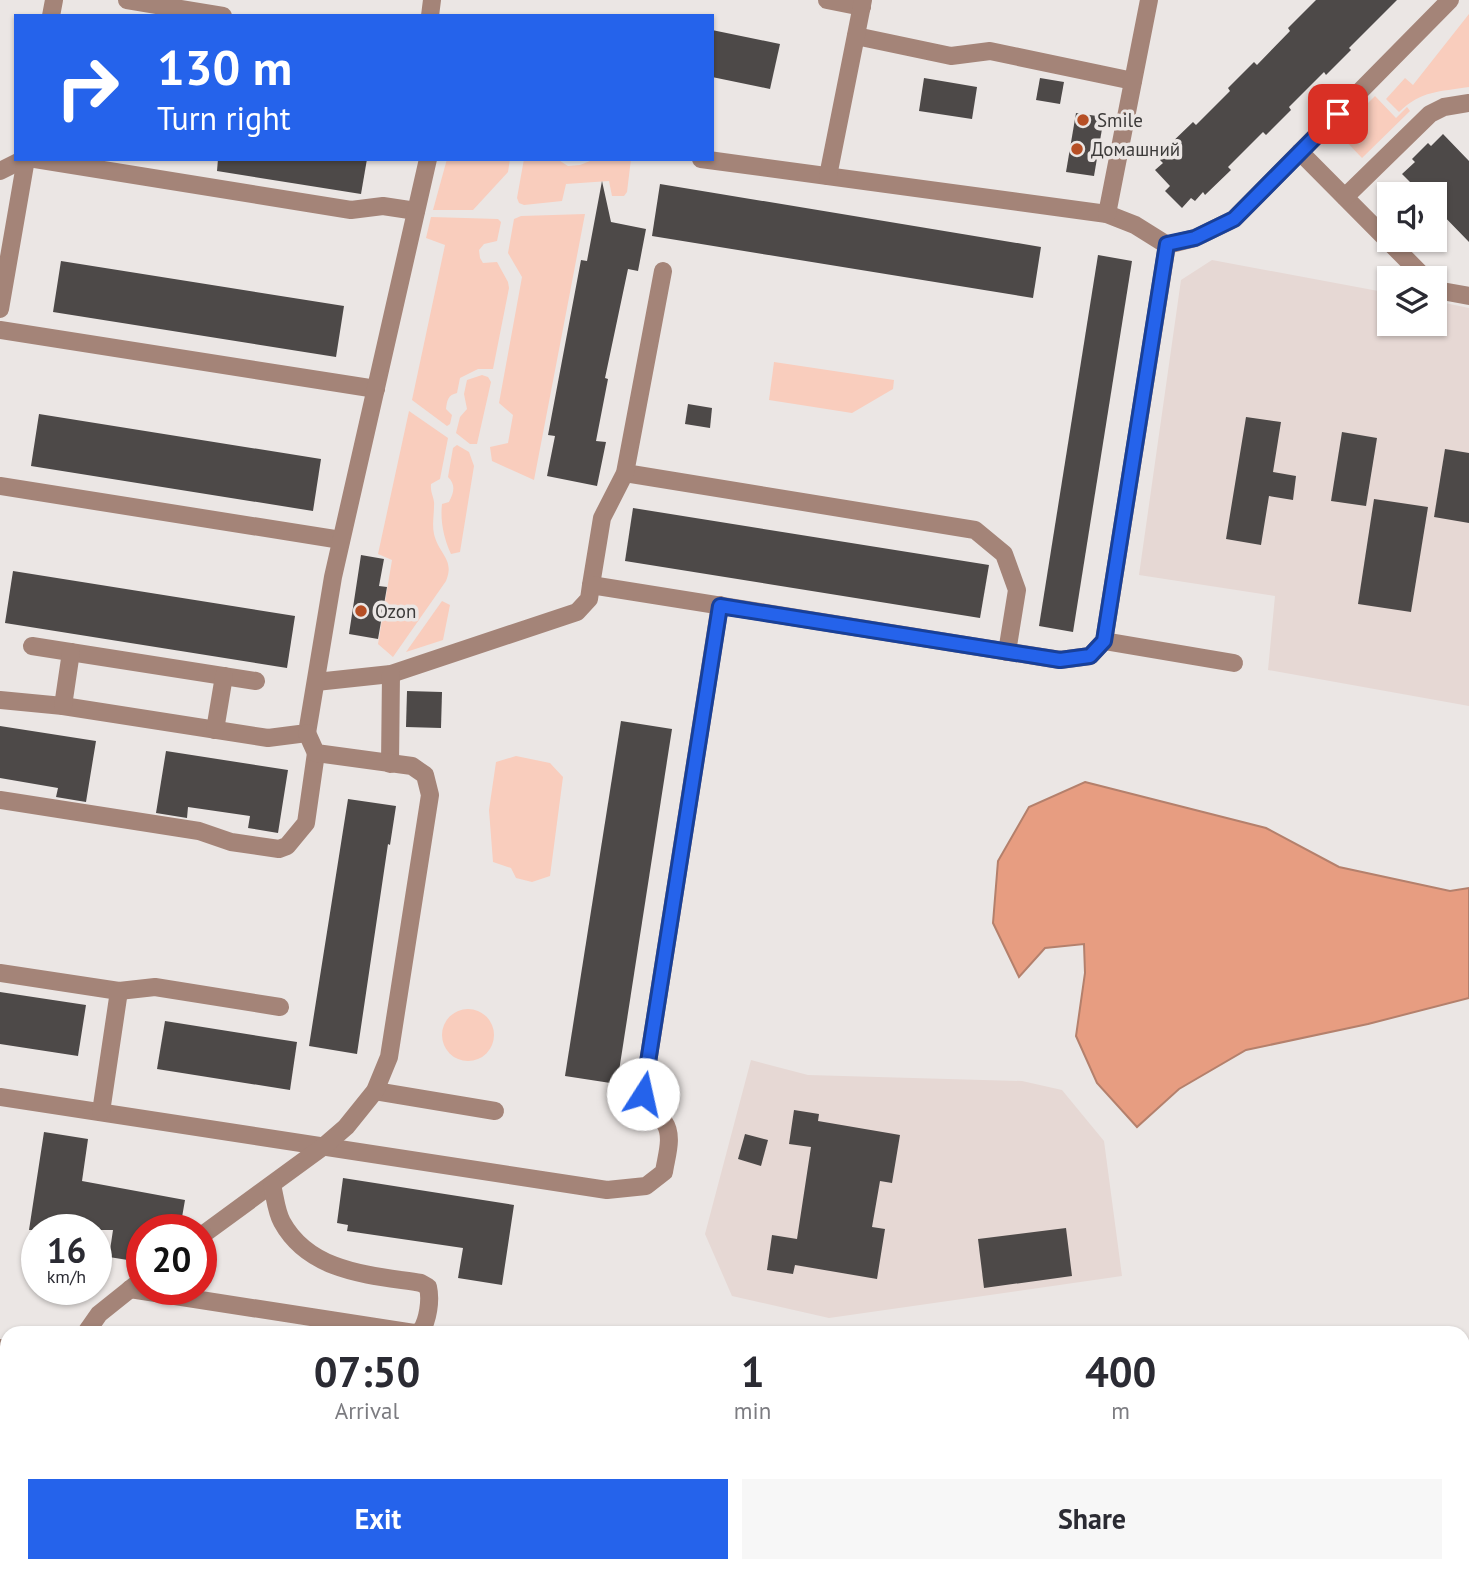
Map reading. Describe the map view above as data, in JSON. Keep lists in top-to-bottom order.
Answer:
{
  "places": ["Smile", "Домашний", "Ozon"],
  "page": {
    "turn": ["130 m", "Turn right"],
    "speed": "16 km/h",
    "limit": "20",
    "eta": [
      "07:50",
      "Arrival",
      "1",
      "min",
      "400",
      "m"
    ],
    "buttons": ["Exit", "Share"]
  }
}
